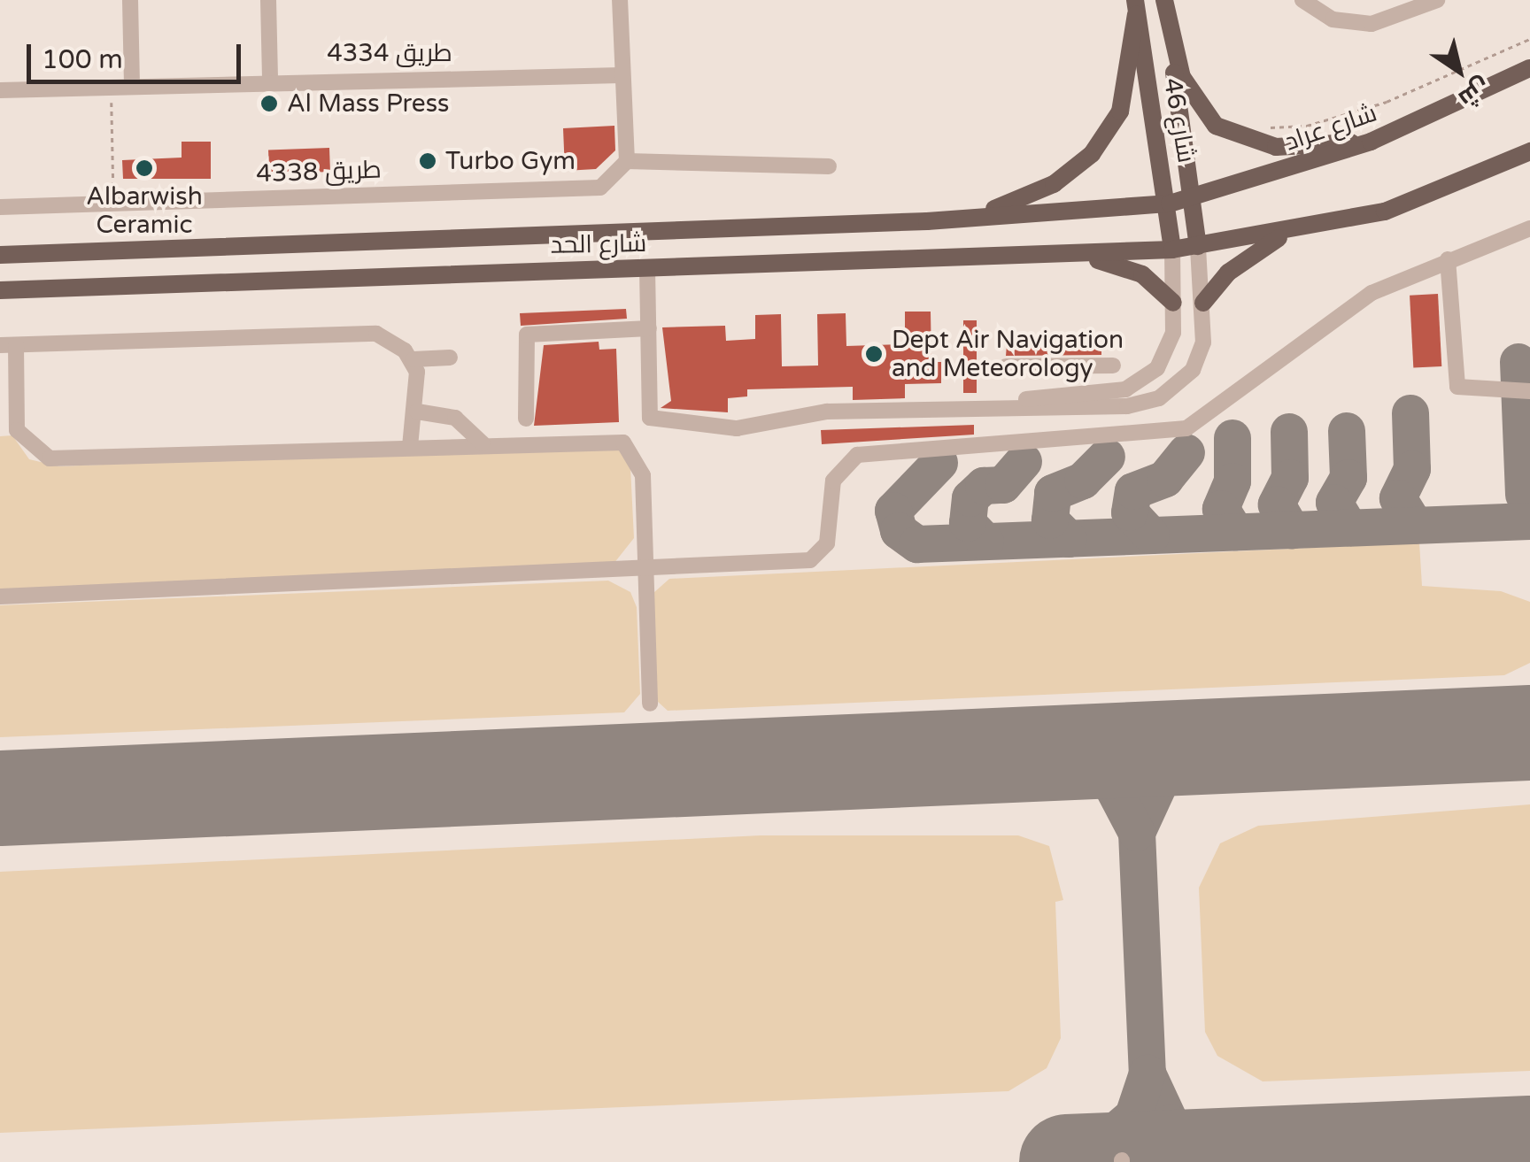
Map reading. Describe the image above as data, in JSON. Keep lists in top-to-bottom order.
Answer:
{
  "streets": {
    "main road": ["شارع 46", "شارع عراد", "شارع الحد"],
    "street": ["طريق 4334", "طريق 4338"]
  },
  "crossings": [
    ["شارع 46", "شارع عراد"],
    ["شارع 46", "شارع الحد"],
    ["شارع عراد", "شارع الحد"]
  ],
  "places": [
    "Al Mass Press",
    "Turbo Gym",
    "Albarwish Ceramic",
    "Dept Air Navigation and Meteorology"
  ],
  "scale_bar": "100 m",
  "north": "bottom right"
}
